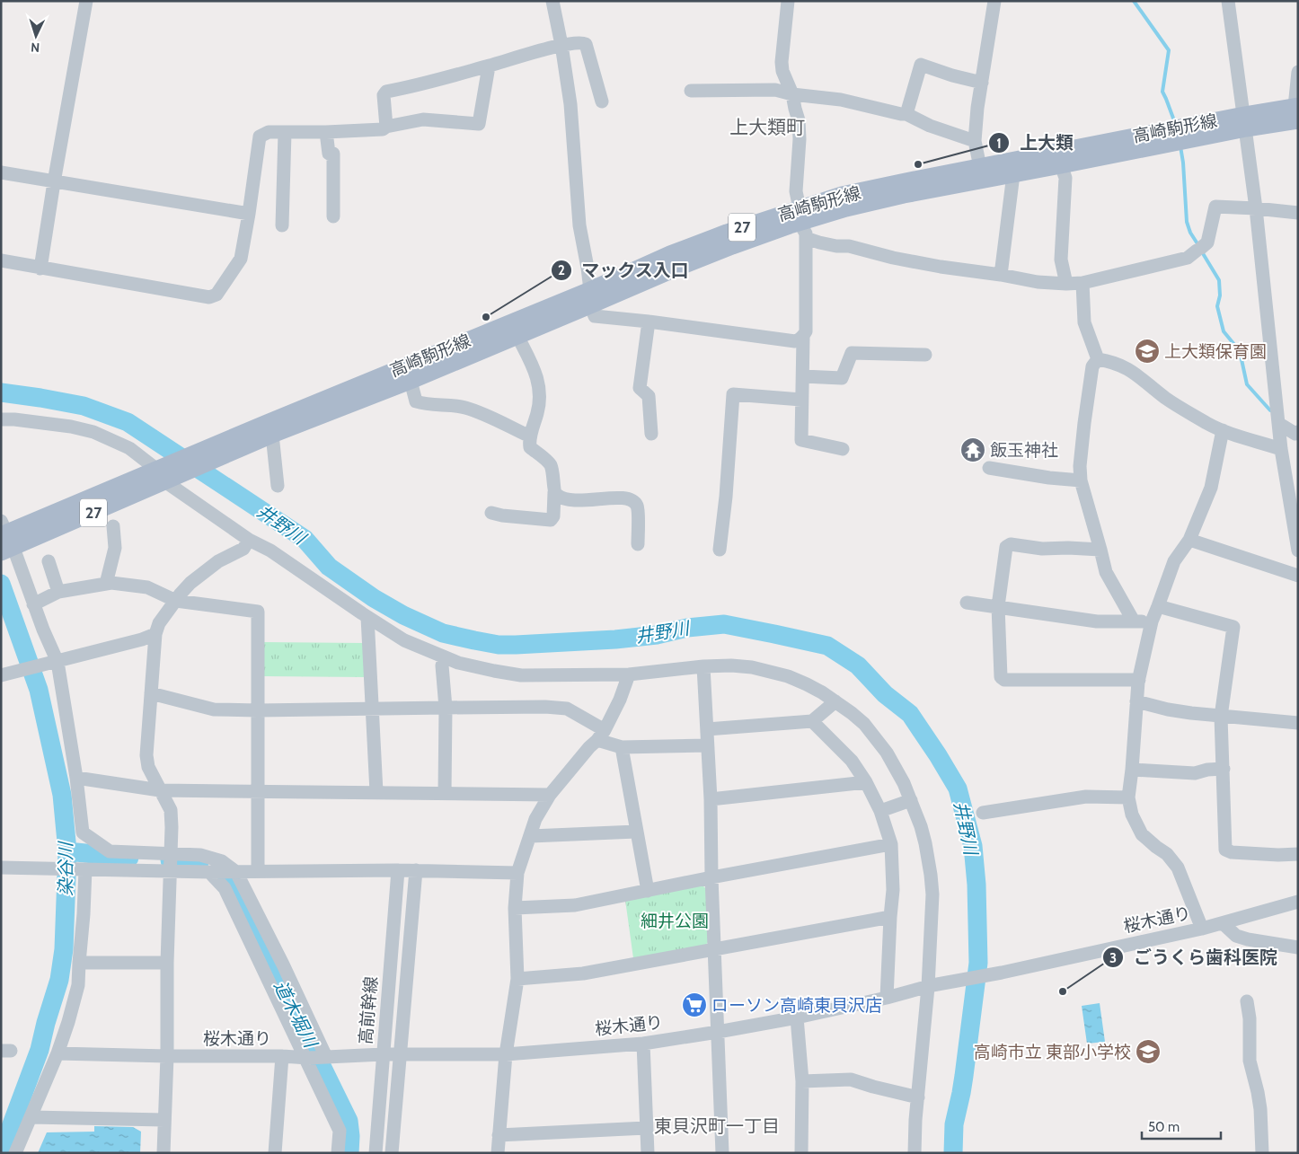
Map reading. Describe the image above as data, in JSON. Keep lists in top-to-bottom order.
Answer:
{
  "streets": {
    "main road": ["高崎駒形線", "27"],
    "street": ["桜木通り", "高前幹線"]
  },
  "crossings": [
    ["高崎駒形線", "27"],
    ["桜木通り", "高前幹線"]
  ],
  "districts": ["上大類町", "東貝沢町一丁目"],
  "water": ["井野川", "染谷川", "道木堀川"],
  "parks": ["細井公園"],
  "places": {
    "other": ["上大類", "マックス入口", "ごうくら歯科医院"],
    "school or university": ["上大類保育園", "高崎市立 東部小学校"],
    "temple": ["飯玉神社"],
    "supermarket": ["ローソン高崎東貝沢店"]
  },
  "scale_bar": "50 m",
  "north": "bottom"
}
